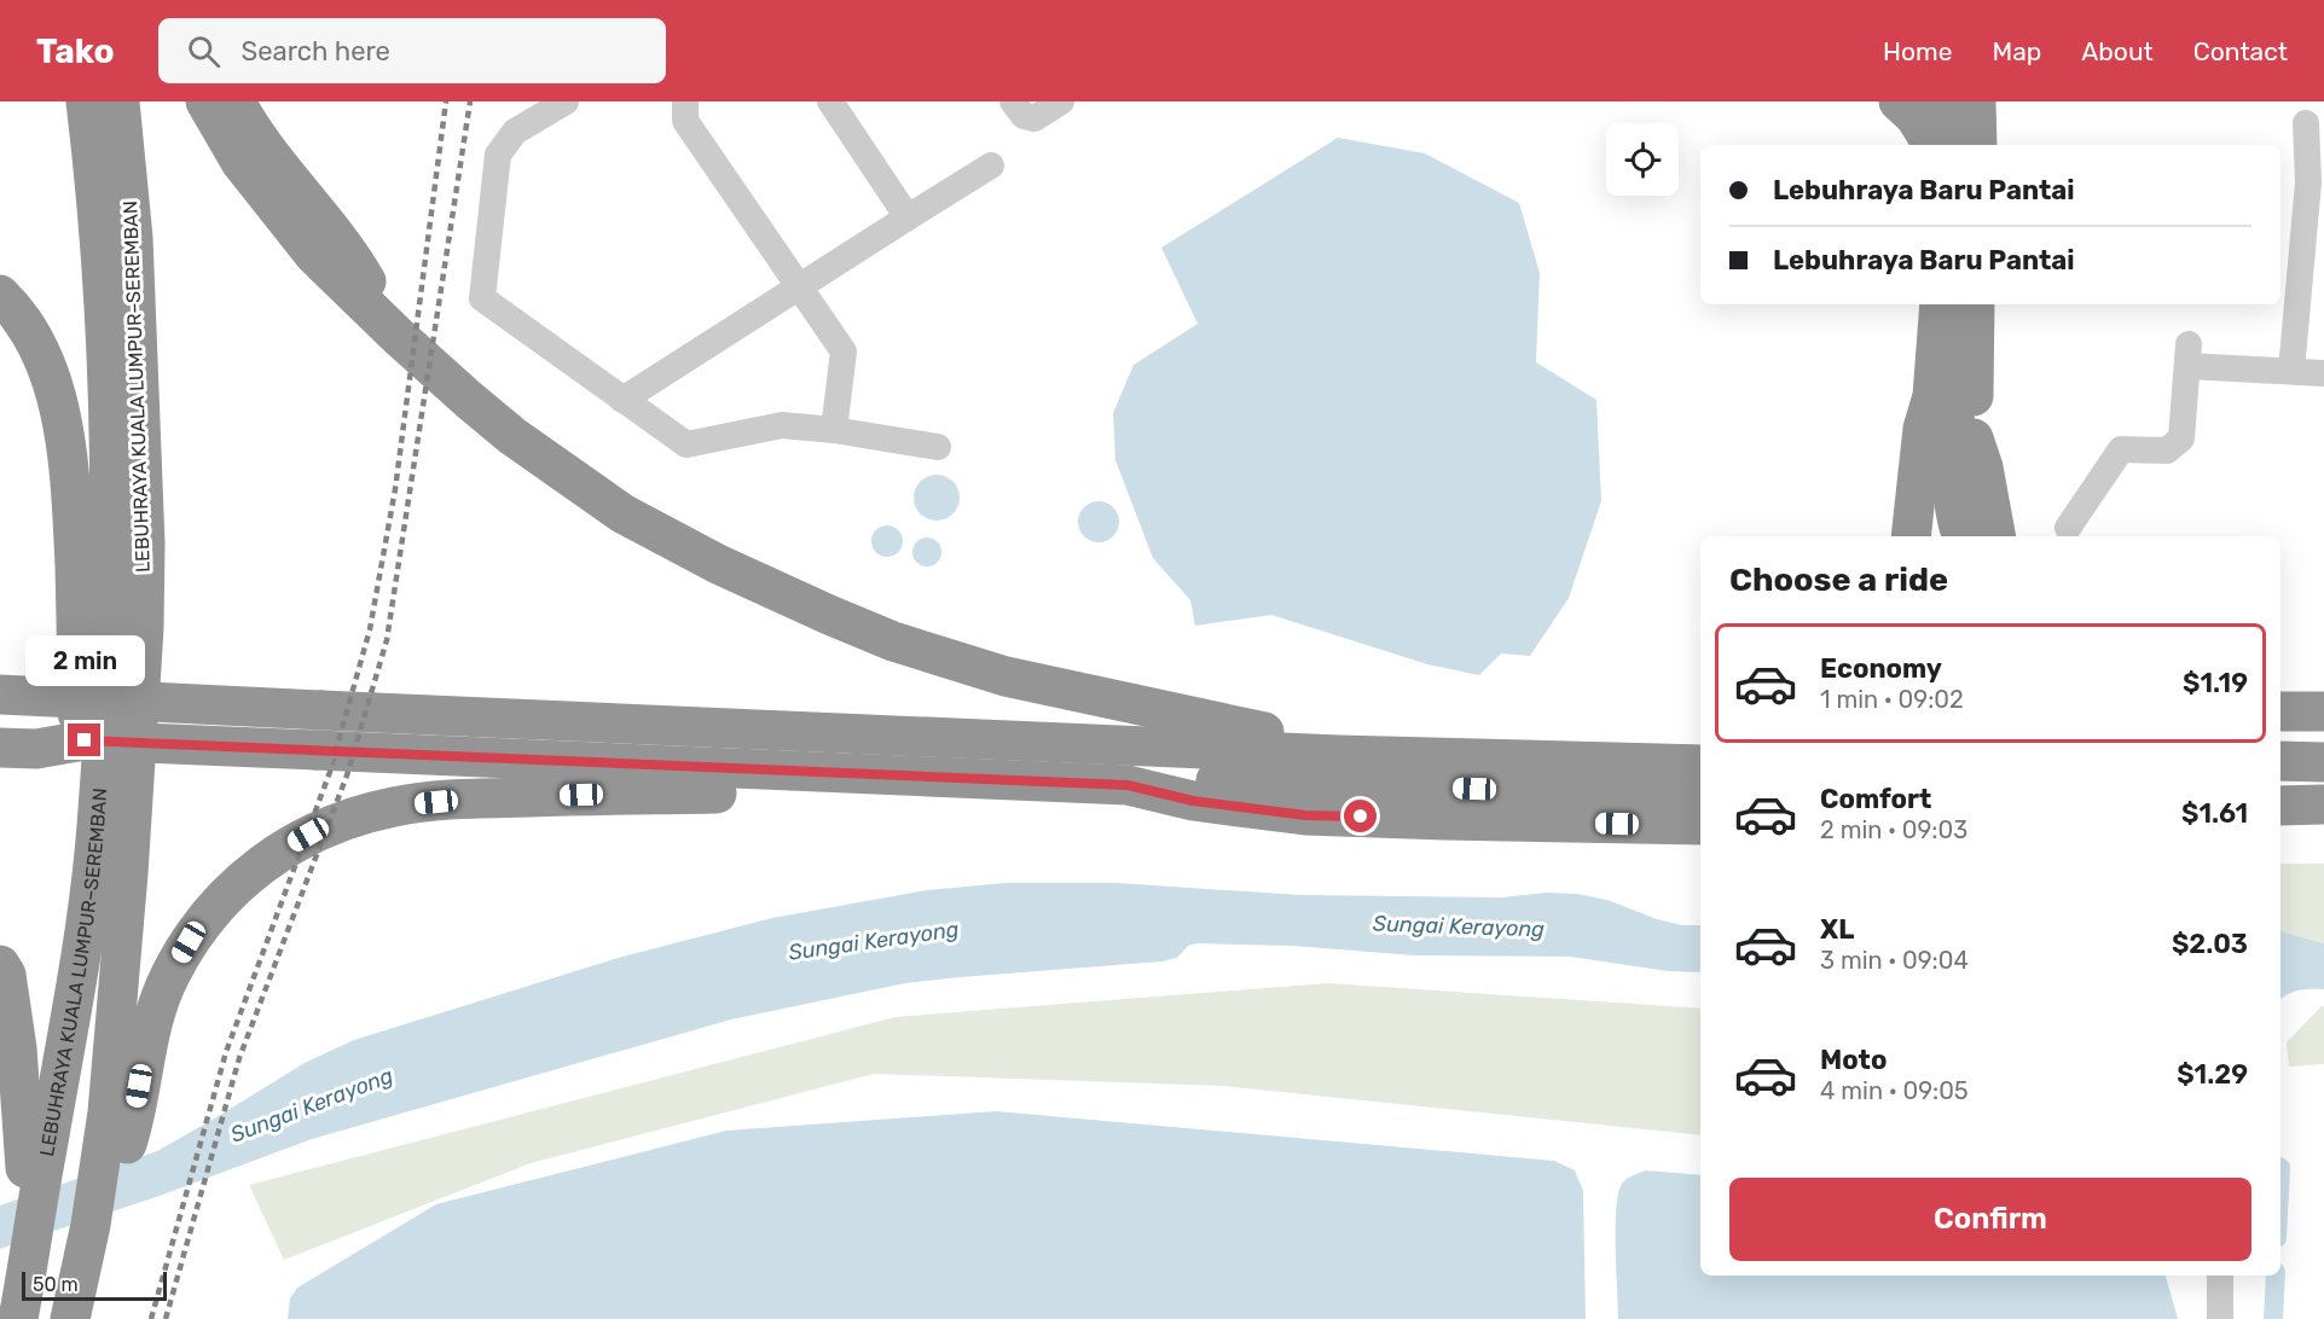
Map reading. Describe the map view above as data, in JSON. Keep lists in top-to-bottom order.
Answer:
{
  "streets": {
    "highway": ["LEBUHRAYA KUALA LUMPUR–SEREMBAN"]
  },
  "water": ["Sungai Kerayong"],
  "scale_bar": "50 m",
  "page": {
    "header": "Tako",
    "search": "Search here",
    "nav": [
      "Home",
      "Map",
      "About",
      "Contact"
    ],
    "banner": ["Lebuhraya Baru Pantai", "Lebuhraya Baru Pantai"],
    "heading": "Choose a ride",
    "list": [
      {
        "name": "Economy",
        "note": "1 min · 09:02",
        "value": "$1.19"
      },
      {
        "name": "Comfort",
        "note": "2 min · 09:03",
        "value": "$1.61"
      },
      {
        "name": "XL",
        "note": "3 min · 09:04",
        "value": "$2.03"
      },
      {
        "name": "Moto",
        "note": "4 min · 09:05",
        "value": "$1.29"
      }
    ],
    "bubble": "2 min",
    "buttons": "Confirm",
    "scale": "50 m"
  }
}
